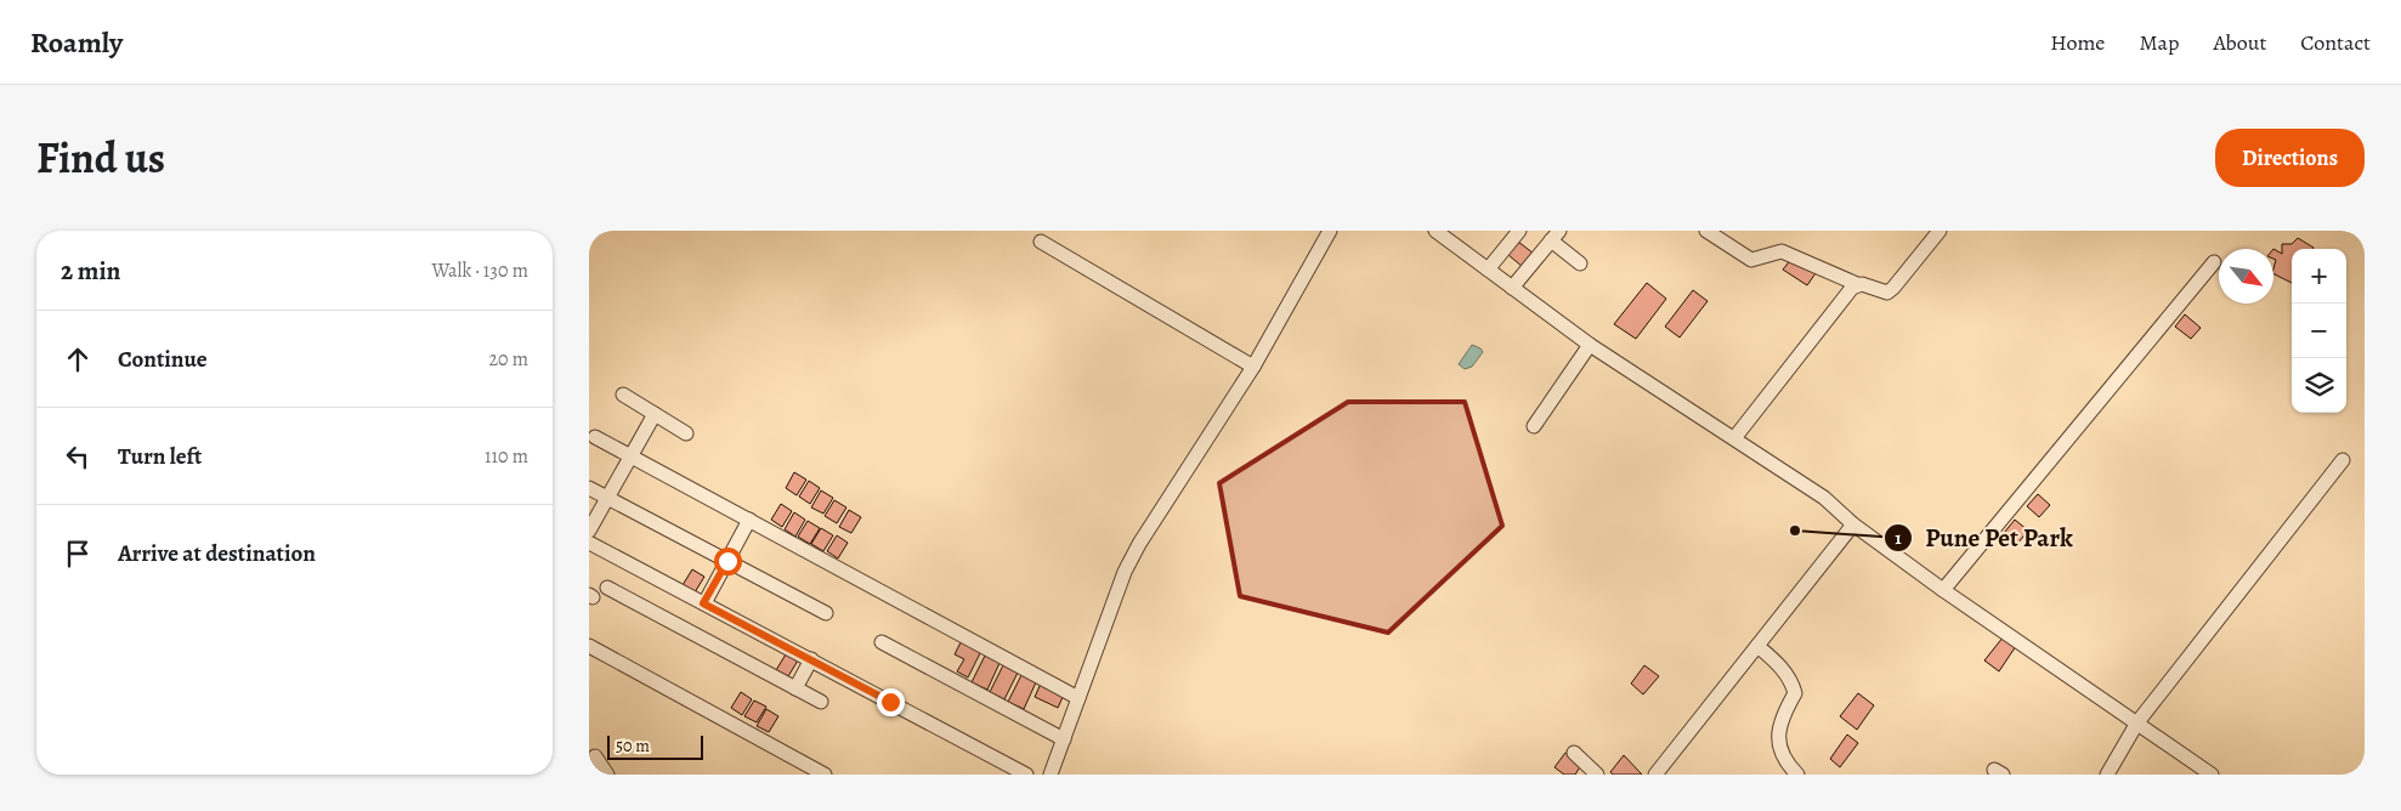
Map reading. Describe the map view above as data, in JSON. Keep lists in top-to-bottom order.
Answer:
{
  "places": ["Pune Pet Park"],
  "scale_bar": "50 m",
  "north": "bottom right",
  "page": {
    "header": "Roamly",
    "nav": [
      "Home",
      "Map",
      "About",
      "Contact"
    ],
    "title": "Find us",
    "buttons": "Directions",
    "heading": ["2 min", "Walk · 130 m"],
    "map_buttons": ["+", "−"],
    "list": [
      ["Continue", "20 m"],
      ["Turn left", "110 m"],
      "Arrive at destination"
    ],
    "scale": "50 m"
  }
}
